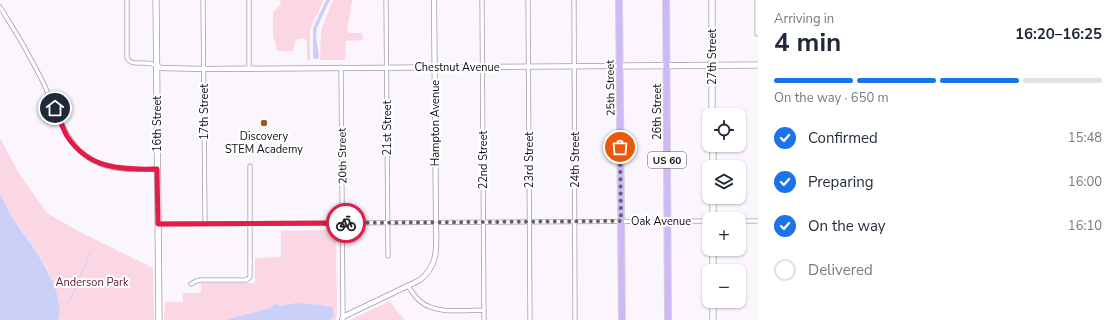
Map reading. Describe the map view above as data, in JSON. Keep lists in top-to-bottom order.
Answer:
{
  "streets": {
    "main road": [
      "27th Street",
      "Chestnut Avenue",
      "25th Street",
      "26th Street",
      "16th Street",
      "US 60"
    ],
    "street": [
      "17th Street",
      "Hampton Avenue",
      "21st Street",
      "20th Street",
      "22nd Street",
      "23rd Street",
      "24th Street",
      "Oak Avenue"
    ]
  },
  "crossings": [
    ["27th Street", "Chestnut Avenue"],
    ["Chestnut Avenue", "25th Street"],
    ["Chestnut Avenue", "17th Street"],
    ["Chestnut Avenue", "26th Street"],
    ["Chestnut Avenue", "Hampton Avenue"],
    ["Chestnut Avenue", "16th Street"],
    ["Chestnut Avenue", "21st Street"],
    ["Chestnut Avenue", "20th Street"],
    ["Chestnut Avenue", "22nd Street"],
    ["Chestnut Avenue", "23rd Street"],
    ["Chestnut Avenue", "24th Street"],
    ["25th Street", "Oak Avenue"],
    ["17th Street", "Oak Avenue"],
    ["26th Street", "Oak Avenue"],
    ["Hampton Avenue", "20th Street"],
    ["Hampton Avenue", "Oak Avenue"],
    ["16th Street", "Oak Avenue"],
    ["21st Street", "Oak Avenue"],
    ["20th Street", "Oak Avenue"],
    ["22nd Street", "Oak Avenue"],
    ["23rd Street", "Oak Avenue"],
    ["24th Street", "Oak Avenue"]
  ],
  "parks": ["Anderson Park"],
  "places": ["Discovery STEM Academy"],
  "page": {
    "heading": ["4 min", "Arriving in", "16:20–16:25"],
    "bar": "On the way · 650 m",
    "map_buttons": ["+", "−"],
    "list": [
      ["Confirmed", "15:48"],
      ["Preparing", "16:00"],
      ["On the way", "16:10"],
      "Delivered"
    ]
  }
}
